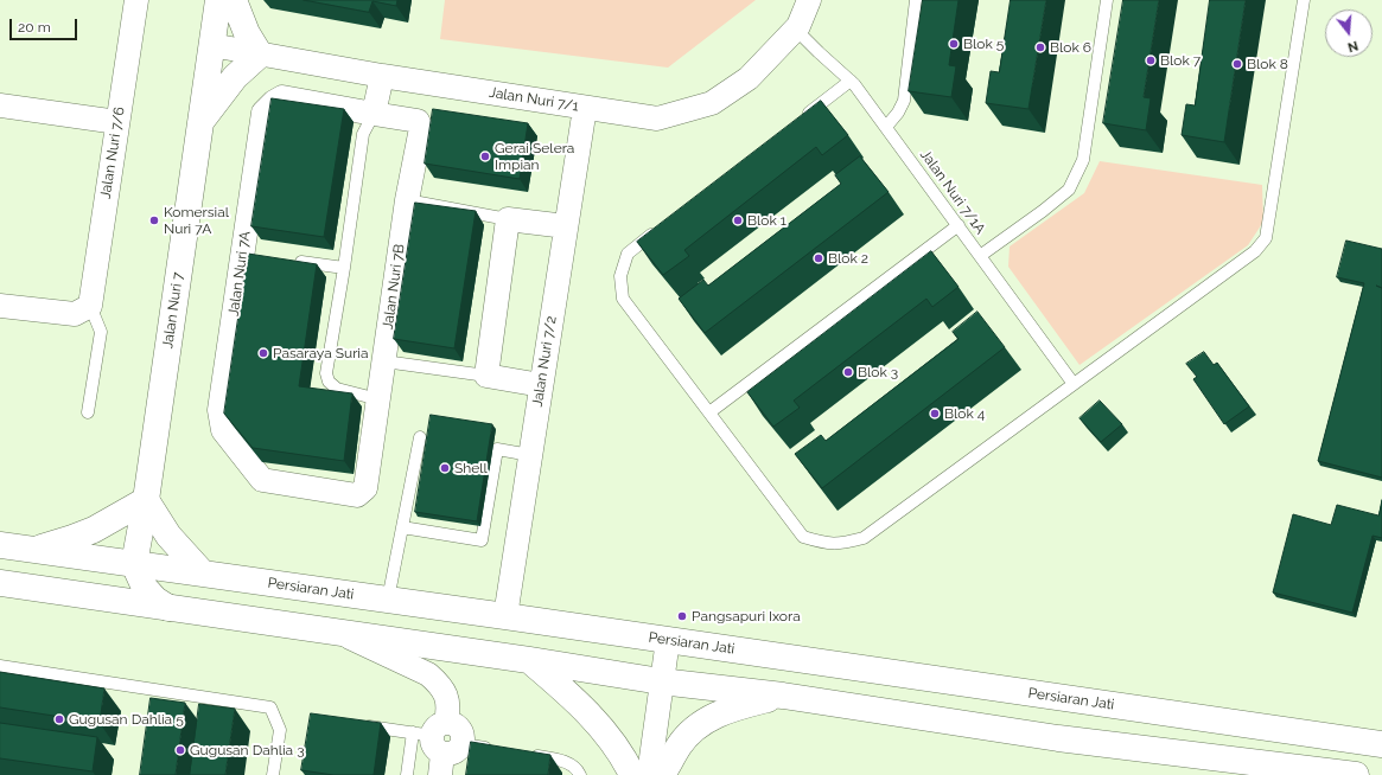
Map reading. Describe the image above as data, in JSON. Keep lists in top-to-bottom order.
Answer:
{
  "streets": {
    "main road": ["Jalan Nuri 7", "Persiaran Jati"],
    "street": [
      "Jalan Nuri 7/1",
      "Jalan Nuri 7/6",
      "Jalan Nuri 7A",
      "Jalan Nuri 7B",
      "Jalan Nuri 7/2"
    ],
    "lane": ["Jalan Nuri 7/1A"]
  },
  "crossings": [
    ["Jalan Nuri 7/1", "Jalan Nuri 7/1A"],
    ["Jalan Nuri 7/1", "Jalan Nuri 7"],
    ["Jalan Nuri 7/1", "Jalan Nuri 7/2"],
    ["Jalan Nuri 7A", "Jalan Nuri 7B"],
    ["Jalan Nuri 7", "Persiaran Jati"],
    ["Jalan Nuri 7/2", "Persiaran Jati"]
  ],
  "places": [
    "Blok 5",
    "Blok 6",
    "Blok 7",
    "Blok 8",
    "Gerai Selera Impian",
    "Komersial Nuri 7A",
    "Blok 1",
    "Blok 2",
    "Pasaraya Suria",
    "Blok 3",
    "Blok 4",
    "Shell",
    "Pangsapuri Ixora",
    "Gugusan Dahlia 5",
    "Gugusan Dahlia 3"
  ],
  "scale_bar": "20 m",
  "north": "bottom"
}
